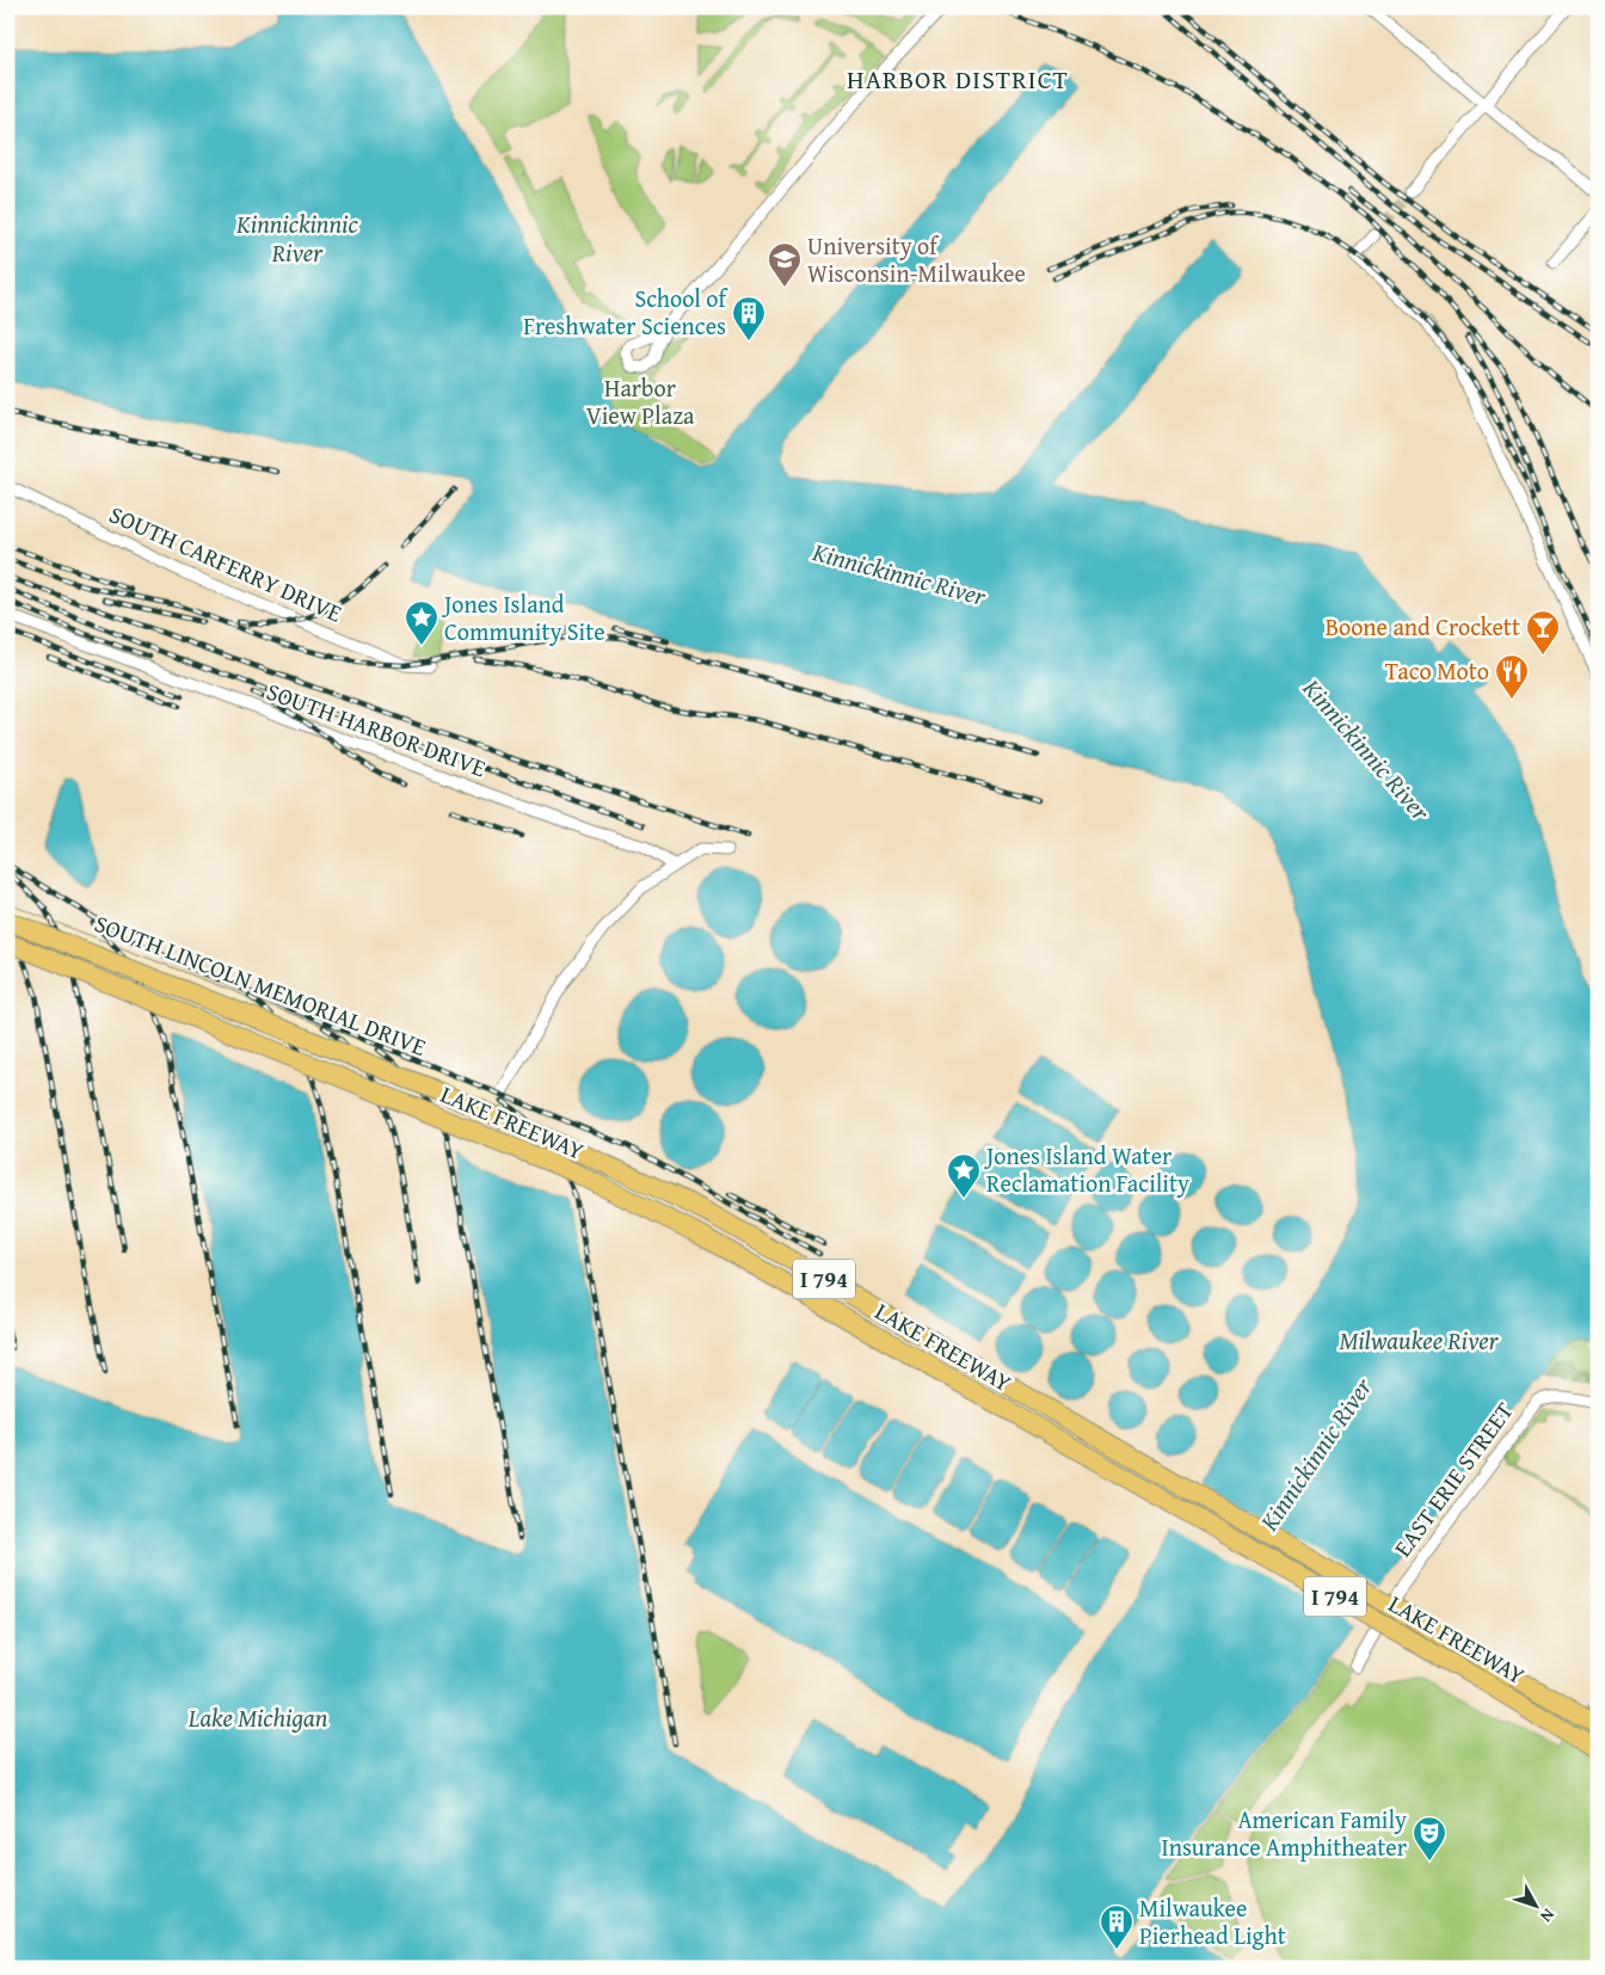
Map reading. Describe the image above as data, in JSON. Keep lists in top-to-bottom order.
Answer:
{
  "streets": {
    "highway": ["LAKE FREEWAY", "I 794"],
    "street": [
      "SOUTH CARFERRY DRIVE",
      "SOUTH HARBOR DRIVE",
      "SOUTH LINCOLN MEMORIAL DRIVE",
      "EAST ERIE STREET"
    ]
  },
  "districts": ["HARBOR DISTRICT"],
  "water": ["Kinnickinnic River", "Milwaukee River", "Lake Michigan"],
  "parks": ["Harbor View Plaza"],
  "places": {
    "school or university": ["University of Wisconsin-Milwaukee"],
    "building": ["School of Freshwater Sciences", "Milwaukee Pierhead Light"],
    "place": ["Jones Island Community Site", "Jones Island Water Reclamation Facility"],
    "bar": ["Boone and Crockett"],
    "restaurant": ["Taco Moto"],
    "theatre": ["American Family Insurance Amphitheater"]
  },
  "north": "bottom right"
}
